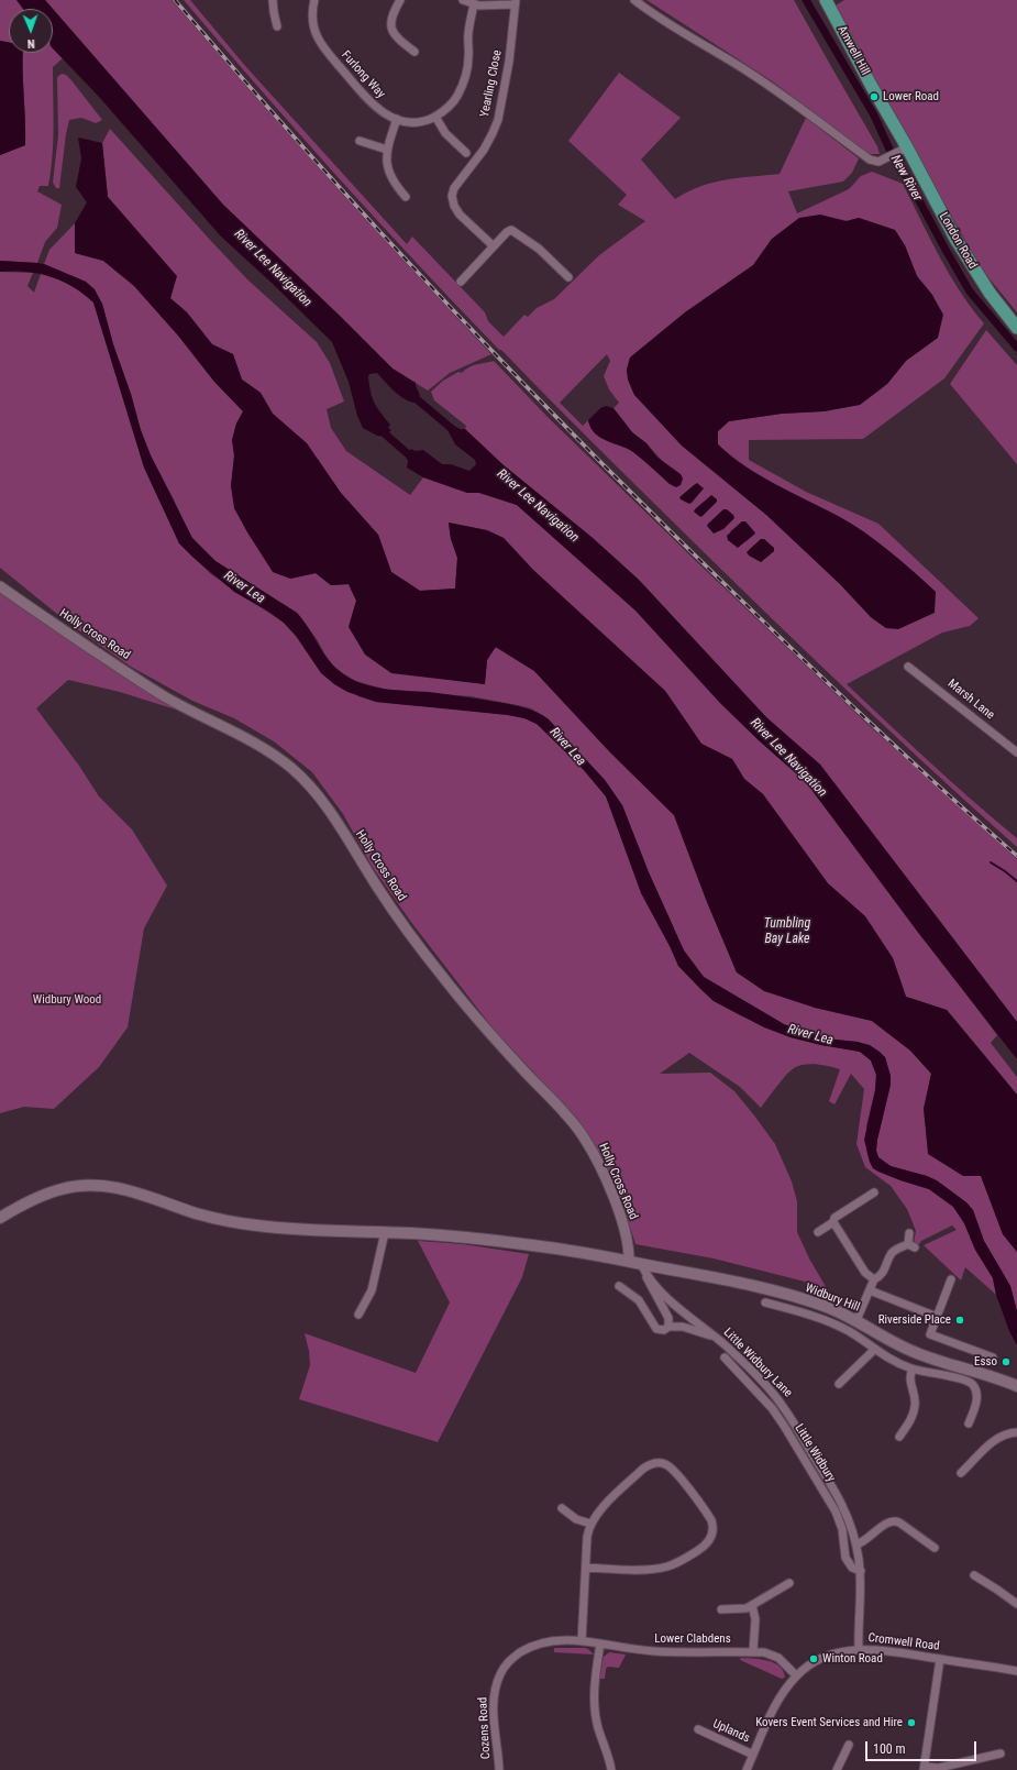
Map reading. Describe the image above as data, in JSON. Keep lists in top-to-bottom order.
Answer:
{
  "streets": {
    "main road": ["Amwell Hill", "London Road", "Widbury Hill"],
    "street": [
      "Furlong Way",
      "Yearling Close",
      "Holly Cross Road",
      "Marsh Lane",
      "Little Widbury Lane",
      "Little Widbury",
      "Lower Clabdens",
      "Cromwell Road",
      "Cozens Road",
      "Uplands"
    ]
  },
  "crossings": [
    ["Amwell Hill", "London Road"],
    ["Holly Cross Road", "Widbury Hill"],
    ["Widbury Hill", "Little Widbury Lane"],
    ["Lower Clabdens", "Cromwell Road"],
    ["Lower Clabdens", "Cozens Road"],
    ["Cromwell Road", "Uplands"]
  ],
  "water": [
    "New River",
    "River Lee Navigation",
    "River Lea",
    "Tumbling Bay Lake"
  ],
  "parks": ["Widbury Wood"],
  "places": [
    "Lower Road",
    "Riverside Place",
    "Esso",
    "Winton Road",
    "Kovers Event Services and Hire"
  ],
  "scale_bar": "100 m",
  "north": "bottom"
}
